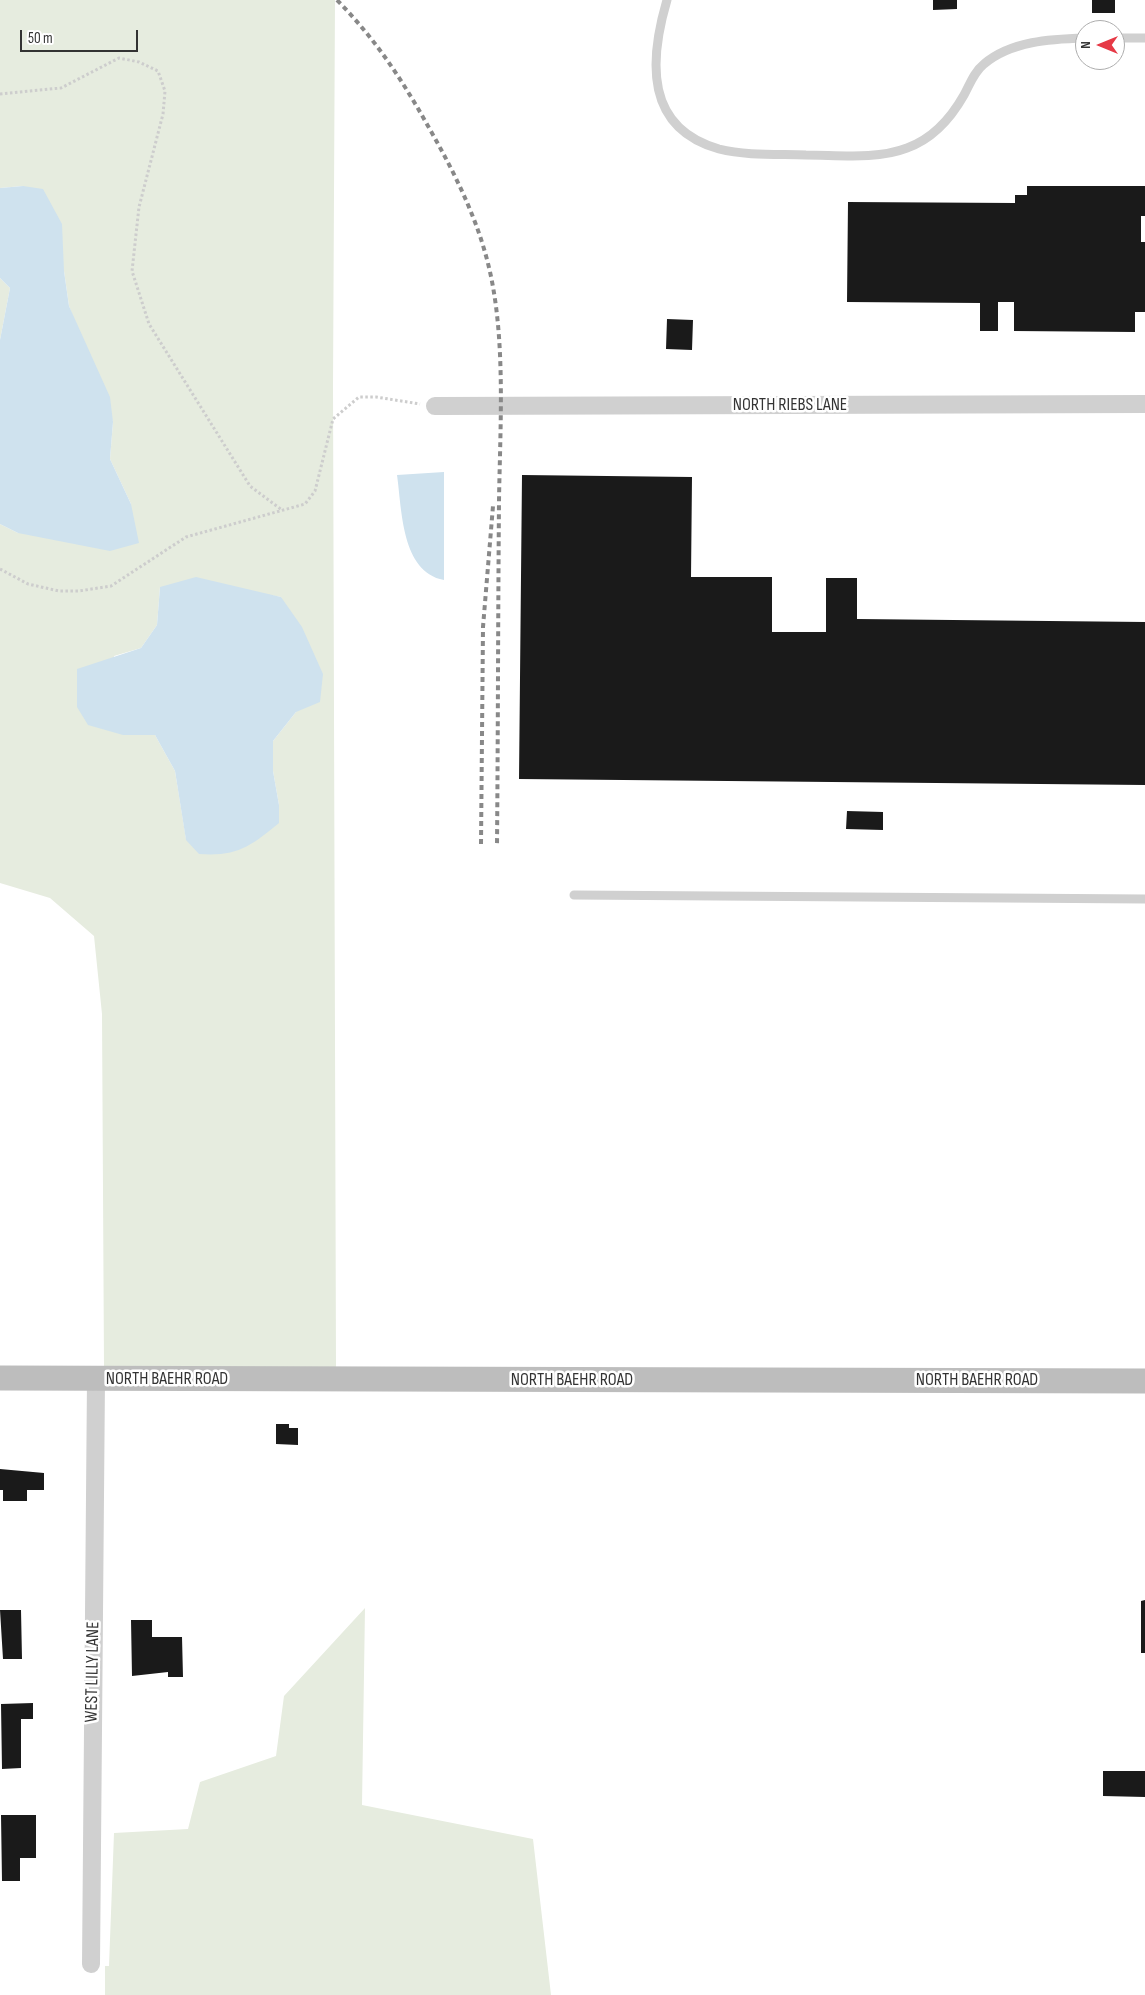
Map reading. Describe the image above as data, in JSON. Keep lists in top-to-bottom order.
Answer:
{
  "streets": {
    "street": ["NORTH RIEBS LANE", "NORTH BAEHR ROAD", "WEST LILLY LANE"]
  },
  "crossings": [
    ["NORTH BAEHR ROAD", "WEST LILLY LANE"]
  ],
  "scale_bar": "50 m",
  "north": "left"
}
